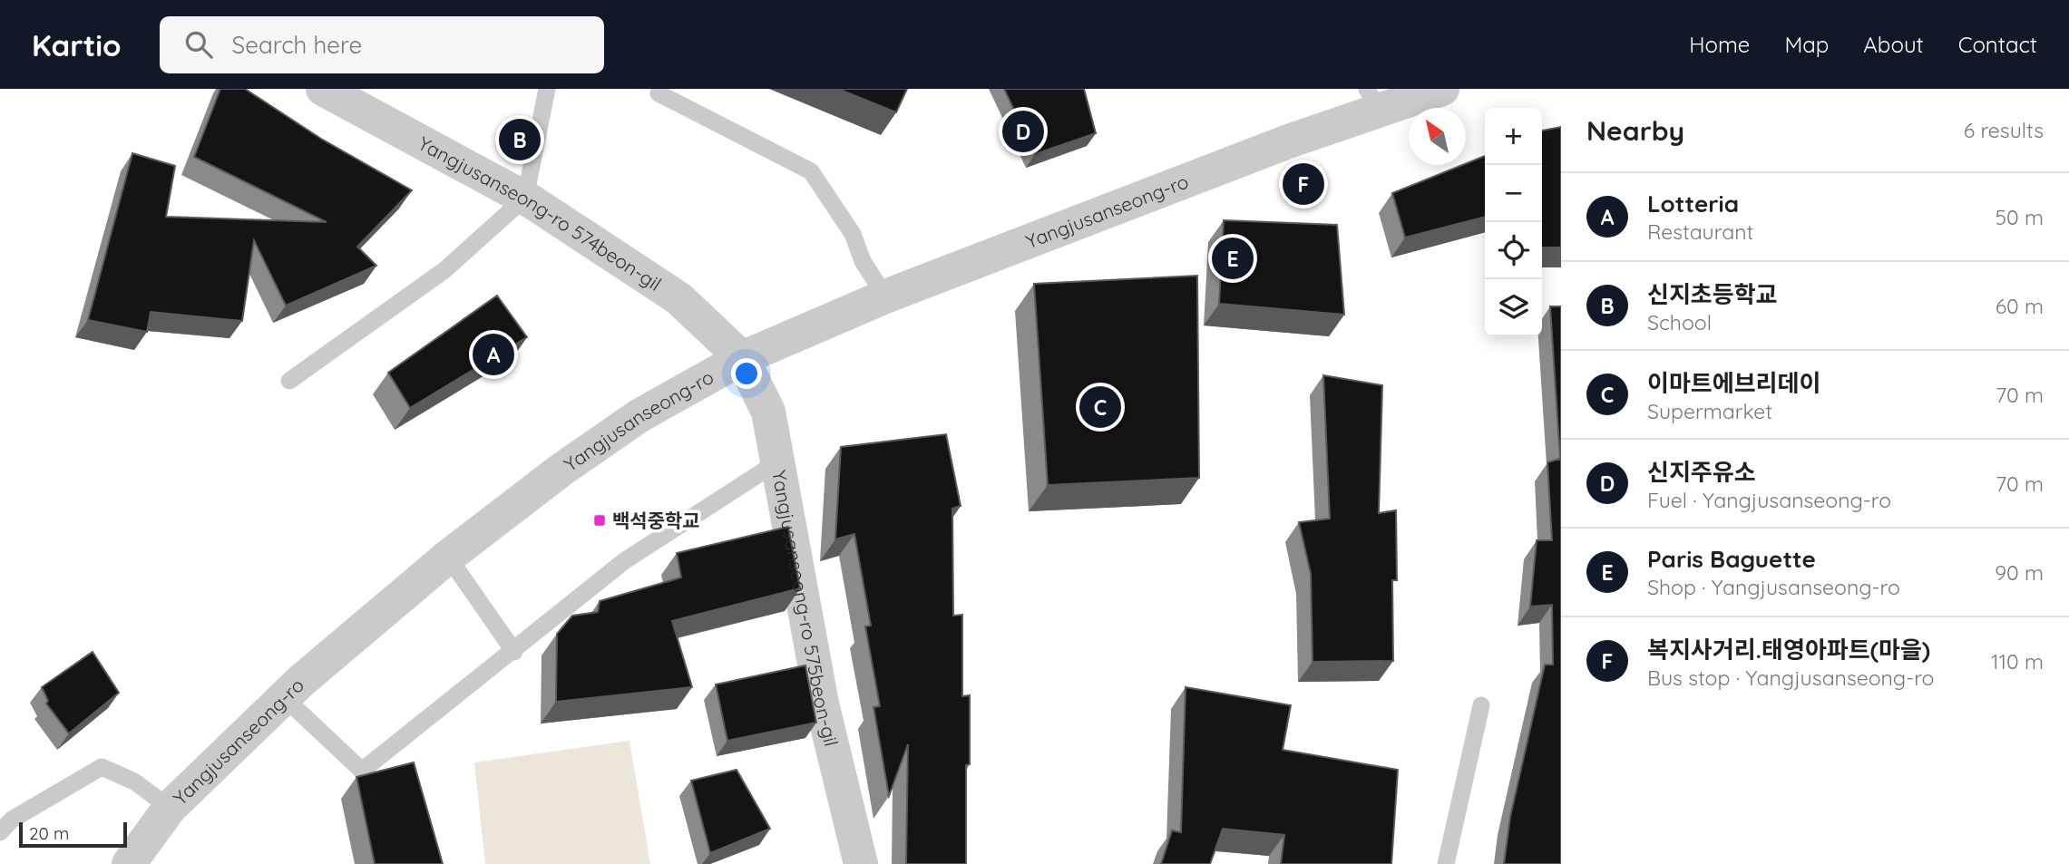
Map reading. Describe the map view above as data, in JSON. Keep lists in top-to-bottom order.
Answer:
{
  "streets": {
    "street": ["Yangjusanseong-ro", "Yangjusanseong-ro 574beon-gil", "Yangjusanseong-ro 575beon-gil"]
  },
  "crossings": [
    ["Yangjusanseong-ro", "Yangjusanseong-ro 574beon-gil"],
    ["Yangjusanseong-ro", "Yangjusanseong-ro 575beon-gil"],
    ["Yangjusanseong-ro 574beon-gil", "Yangjusanseong-ro 575beon-gil"]
  ],
  "places": {
    "transit": ["백석중학교"]
  },
  "scale_bar": "20 m",
  "north": "top left",
  "page": {
    "header": "Kartio",
    "search": "Search here",
    "nav": [
      "Home",
      "Map",
      "About",
      "Contact"
    ],
    "heading": ["Nearby", "6 results"],
    "pins": [
      "D",
      "B",
      "F",
      "E",
      "A",
      "C"
    ],
    "map_buttons": ["+", "−"],
    "list": [
      {
        "mark": "A",
        "name": "Lotteria",
        "note": "Restaurant",
        "value": "50 m"
      },
      {
        "mark": "B",
        "name": "신지초등학교",
        "note": "School",
        "value": "60 m"
      },
      {
        "mark": "C",
        "name": "이마트에브리데이",
        "note": "Supermarket",
        "value": "70 m"
      },
      {
        "mark": "D",
        "name": "신지주유소",
        "note": "Fuel · Yangjusanseong-ro",
        "value": "70 m"
      },
      {
        "mark": "E",
        "name": "Paris Baguette",
        "note": "Shop · Yangjusanseong-ro",
        "value": "90 m"
      },
      {
        "mark": "F",
        "name": "복지사거리.태영아파트(마을)",
        "note": "Bus stop · Yangjusanseong-ro",
        "value": "110 m"
      }
    ],
    "scale": "20 m"
  }
}
